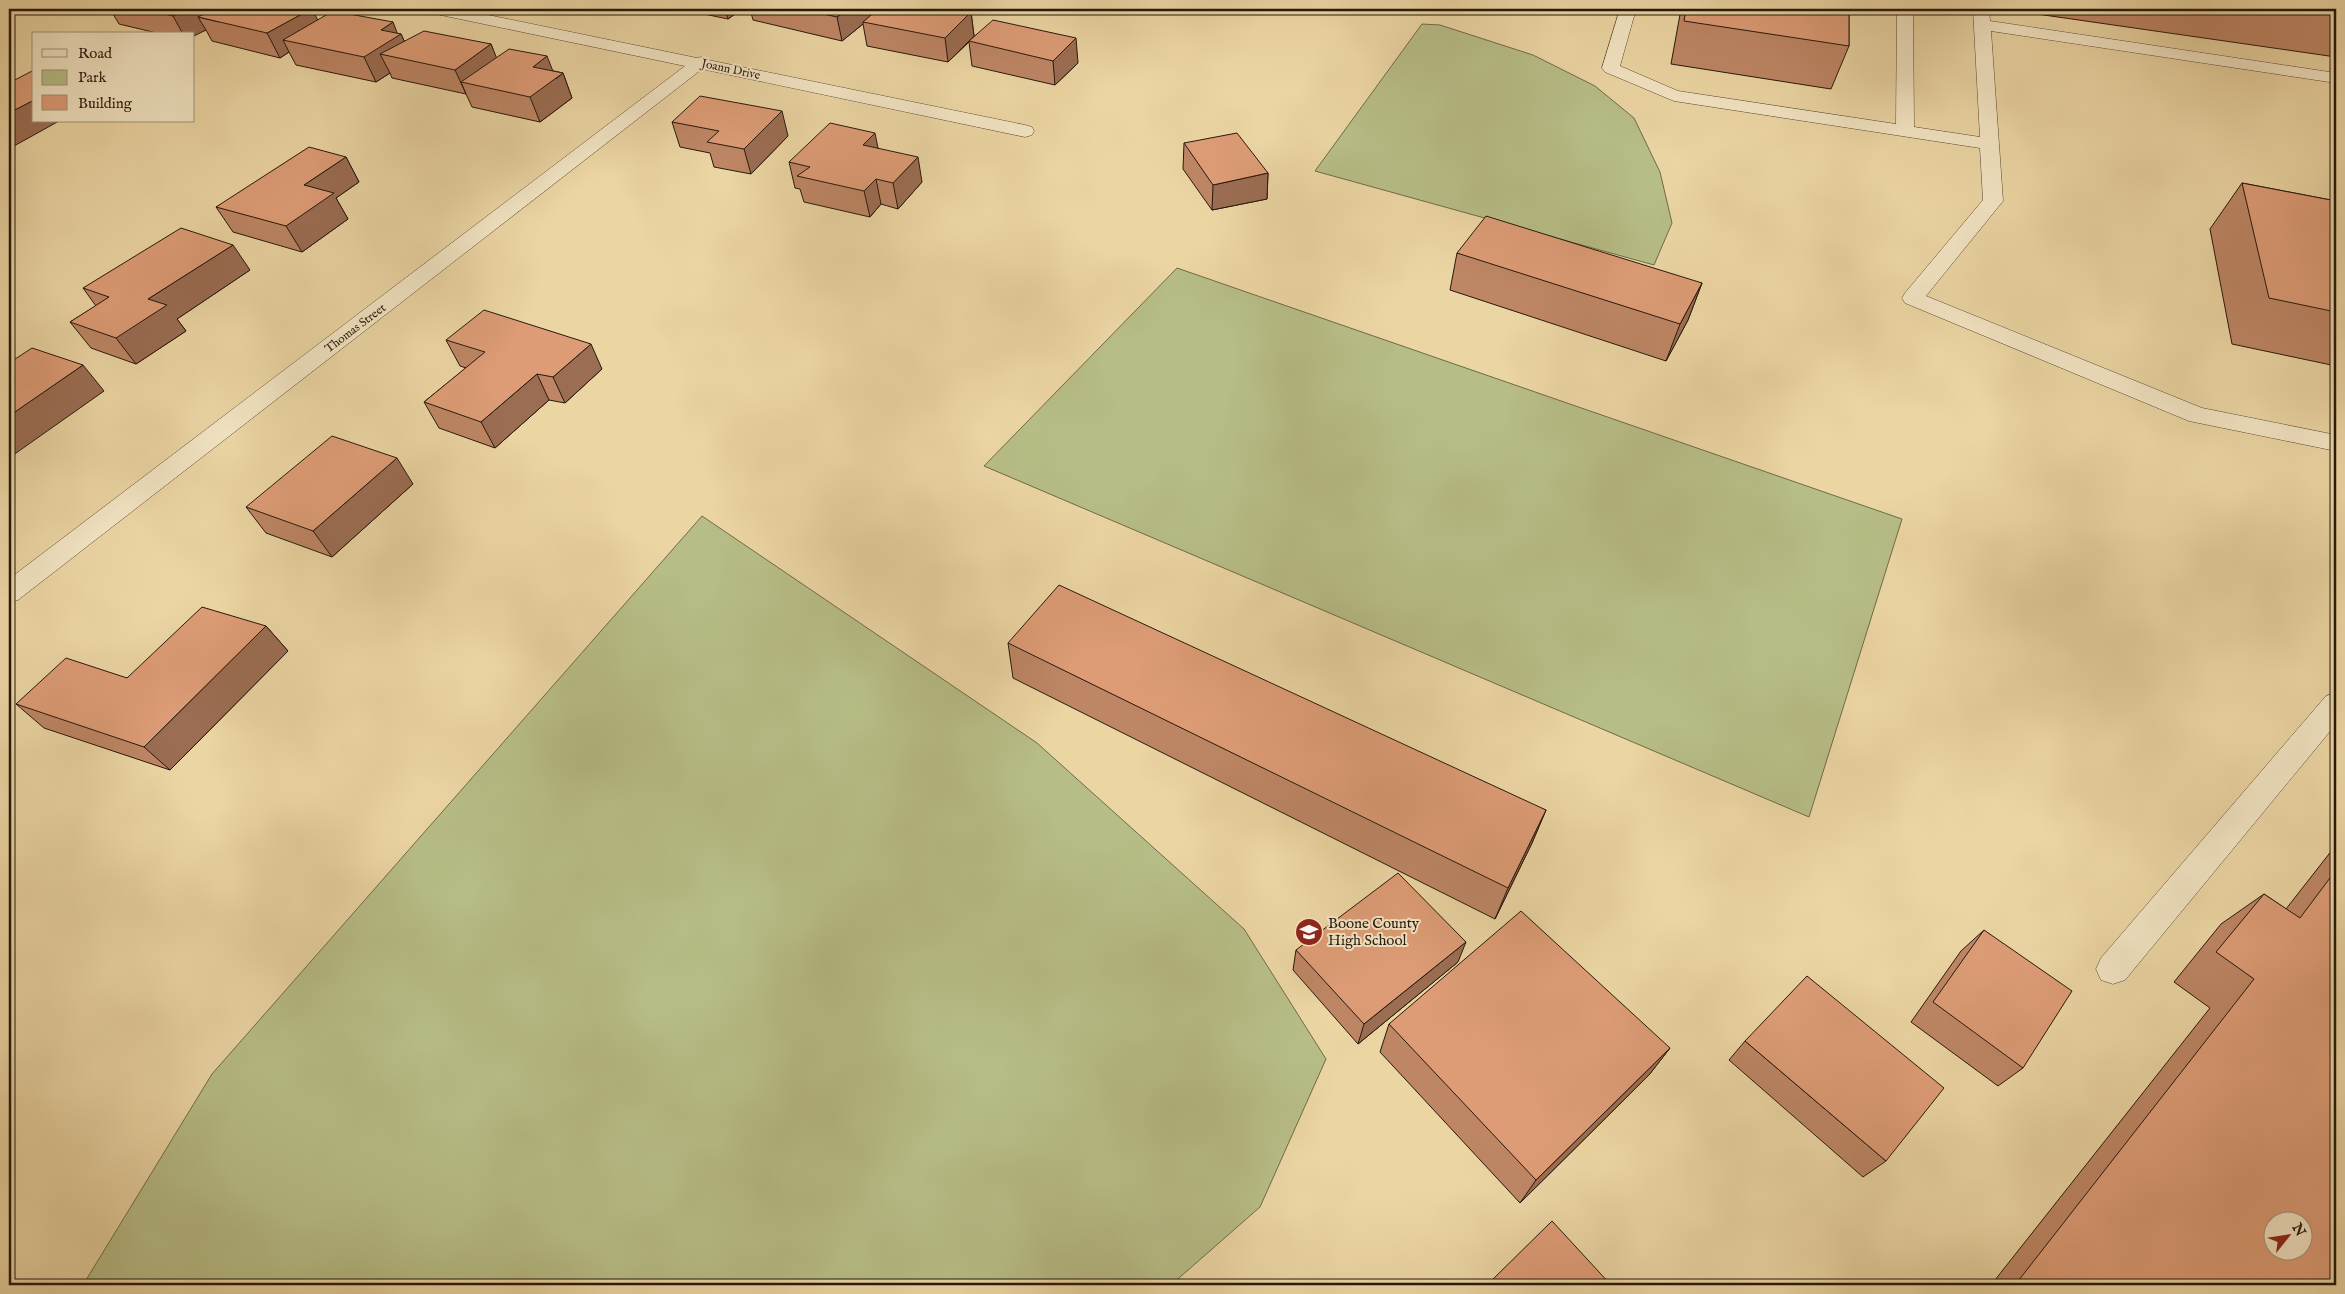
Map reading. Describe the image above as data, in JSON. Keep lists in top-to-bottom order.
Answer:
{
  "streets": {
    "street": ["Joann Drive", "Thomas Street"]
  },
  "crossings": [
    ["Joann Drive", "Thomas Street"]
  ],
  "places": {
    "school or university": ["Boone County High School"]
  },
  "legend": ["Road", "Park", "Building"],
  "north": "top right"
}
